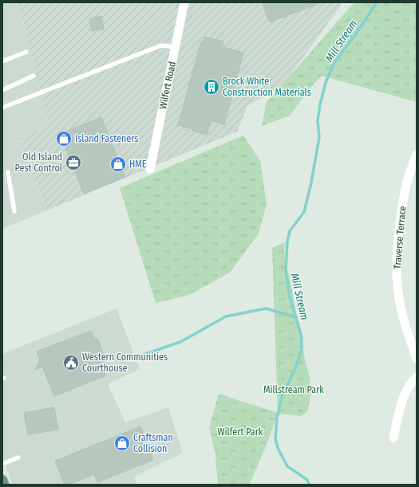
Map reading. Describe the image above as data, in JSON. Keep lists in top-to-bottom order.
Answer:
{
  "streets": {
    "street": ["Wilfert Road", "Traverse Terrace"]
  },
  "water": ["Mill Stream"],
  "parks": ["Millstream Park", "Wilfert Park"],
  "places": {
    "building": ["Brock White Construction Materials"],
    "shop": ["Island Fasteners", "HME", "Craftsman Collision"],
    "office": ["Old Island Pest Control"],
    "public building": ["Western Communities Courthouse"]
  }
}
